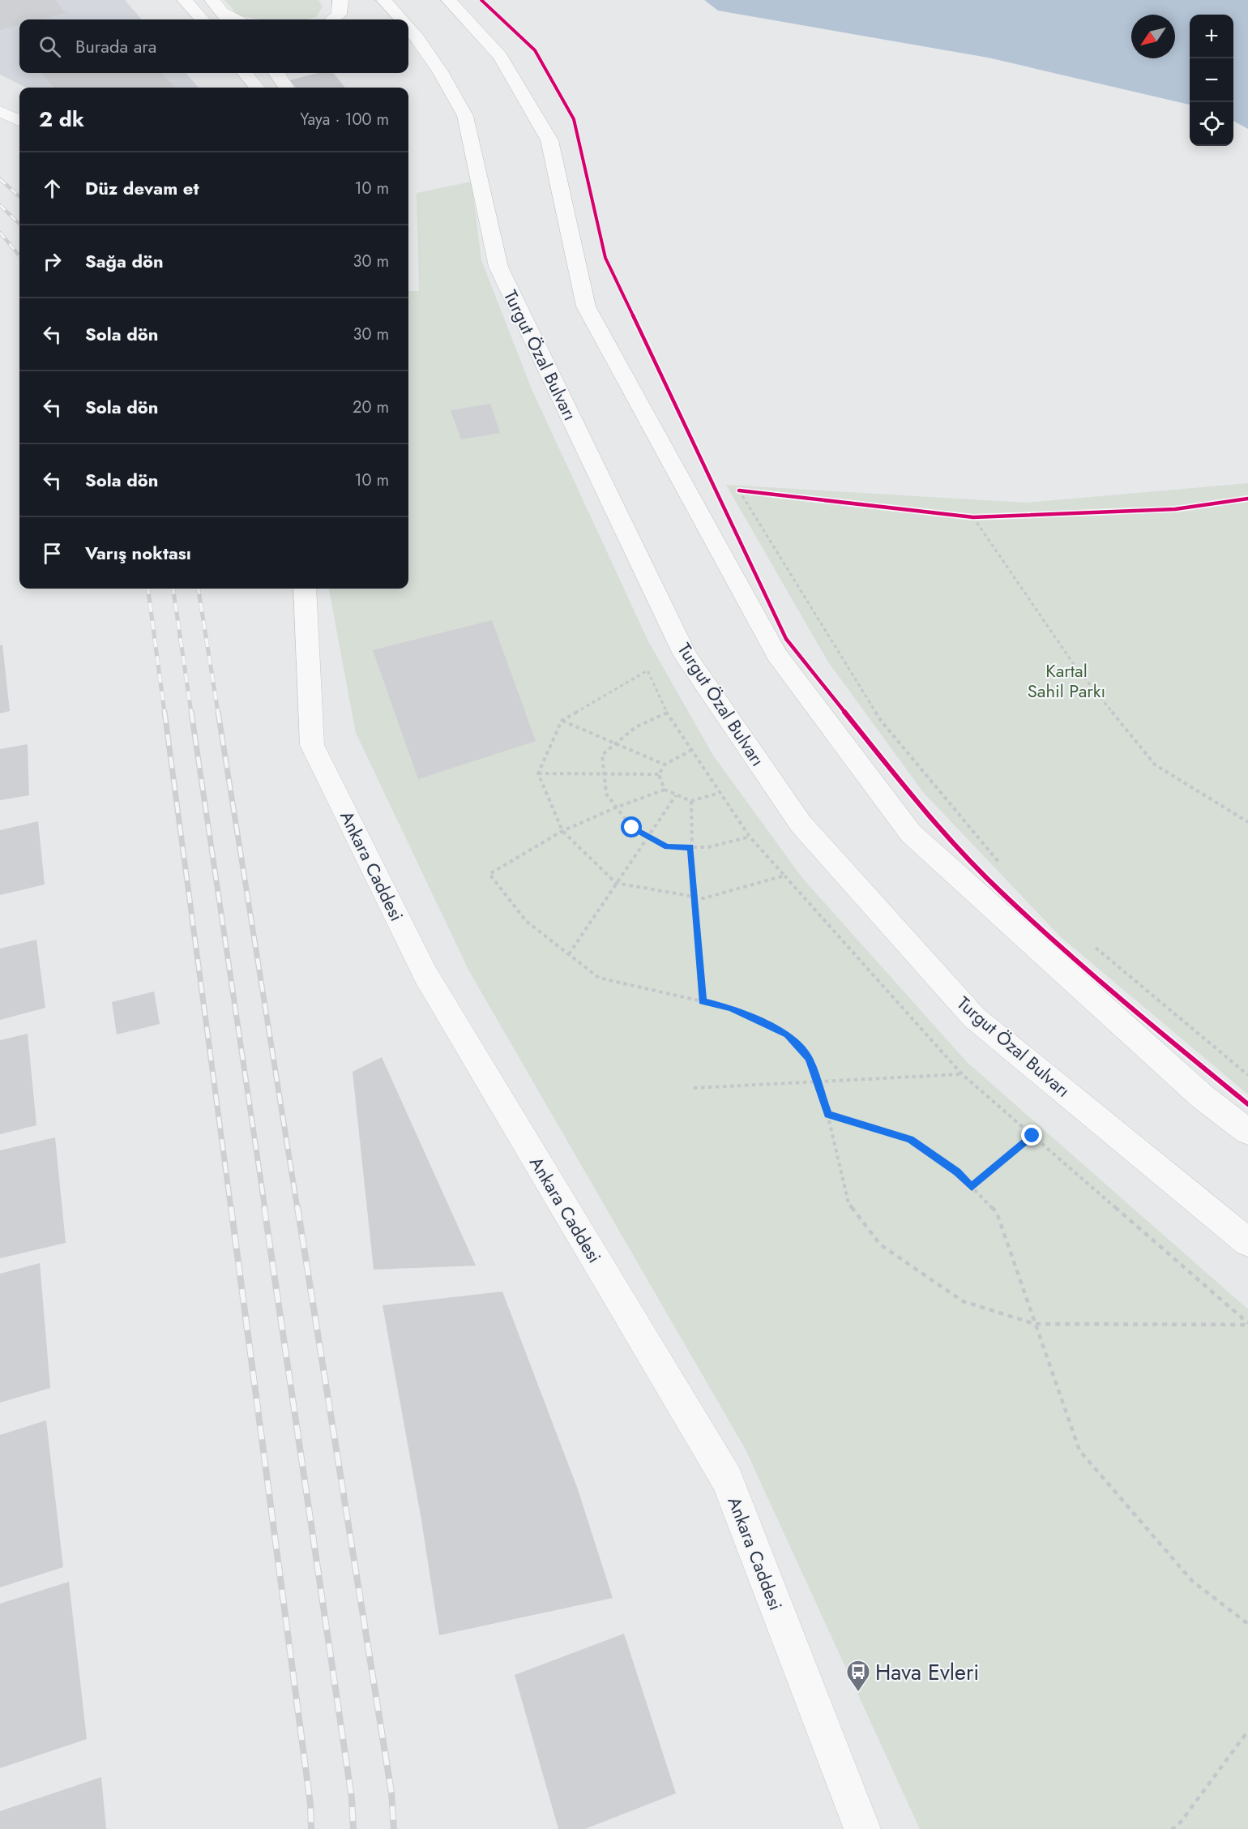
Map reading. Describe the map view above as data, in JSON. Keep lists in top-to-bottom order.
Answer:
{
  "streets": {
    "main road": ["Turgut Özal Bulvarı", "Ankara Caddesi"]
  },
  "parks": ["Kartal Sahil Parkı"],
  "places": {
    "bus stop": ["Hava Evleri"]
  },
  "north": "bottom left",
  "page": {
    "map_buttons": ["+", "−"],
    "search": "Burada ara",
    "heading": ["2 dk", "Yaya · 100 m"],
    "list": [
      ["Düz devam et", "10 m"],
      ["Sağa dön", "30 m"],
      ["Sola dön", "30 m"],
      ["Sola dön", "20 m"],
      ["Sola dön", "10 m"],
      "Varış noktası"
    ]
  }
}
